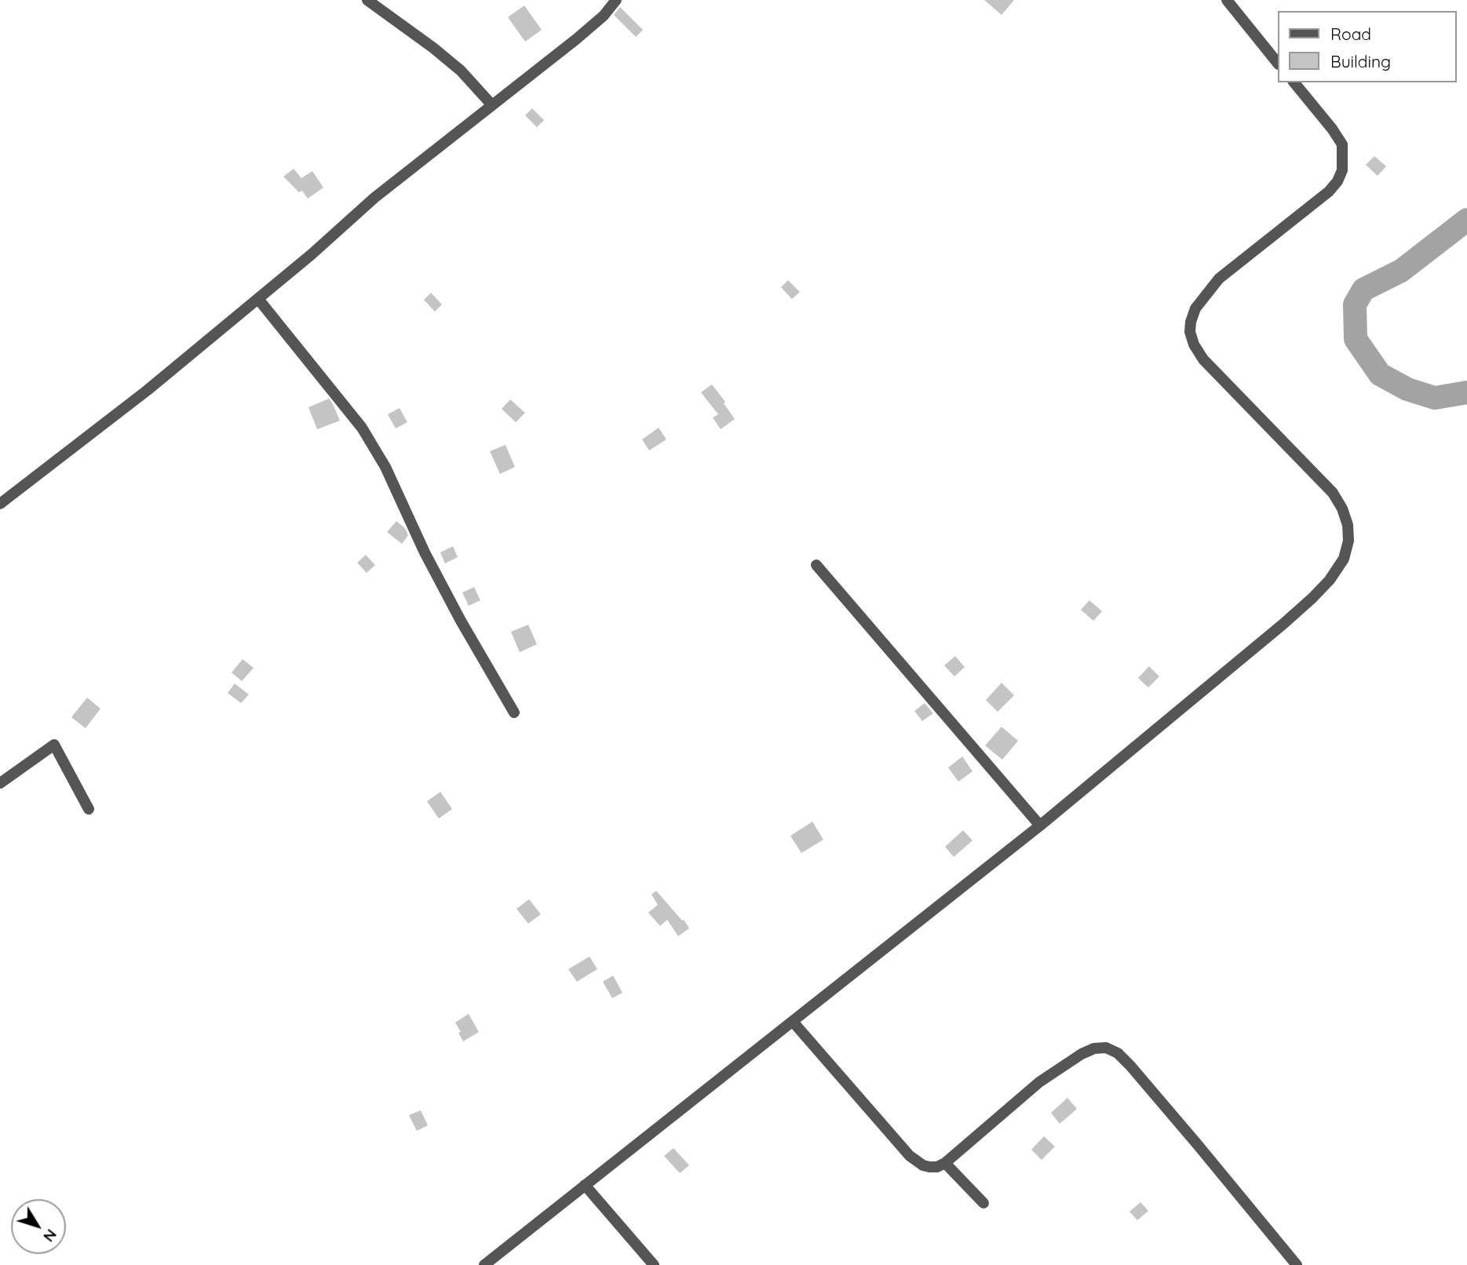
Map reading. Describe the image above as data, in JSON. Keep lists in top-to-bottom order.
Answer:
{
  "legend": ["Road", "Building"],
  "north": "bottom right"
}
